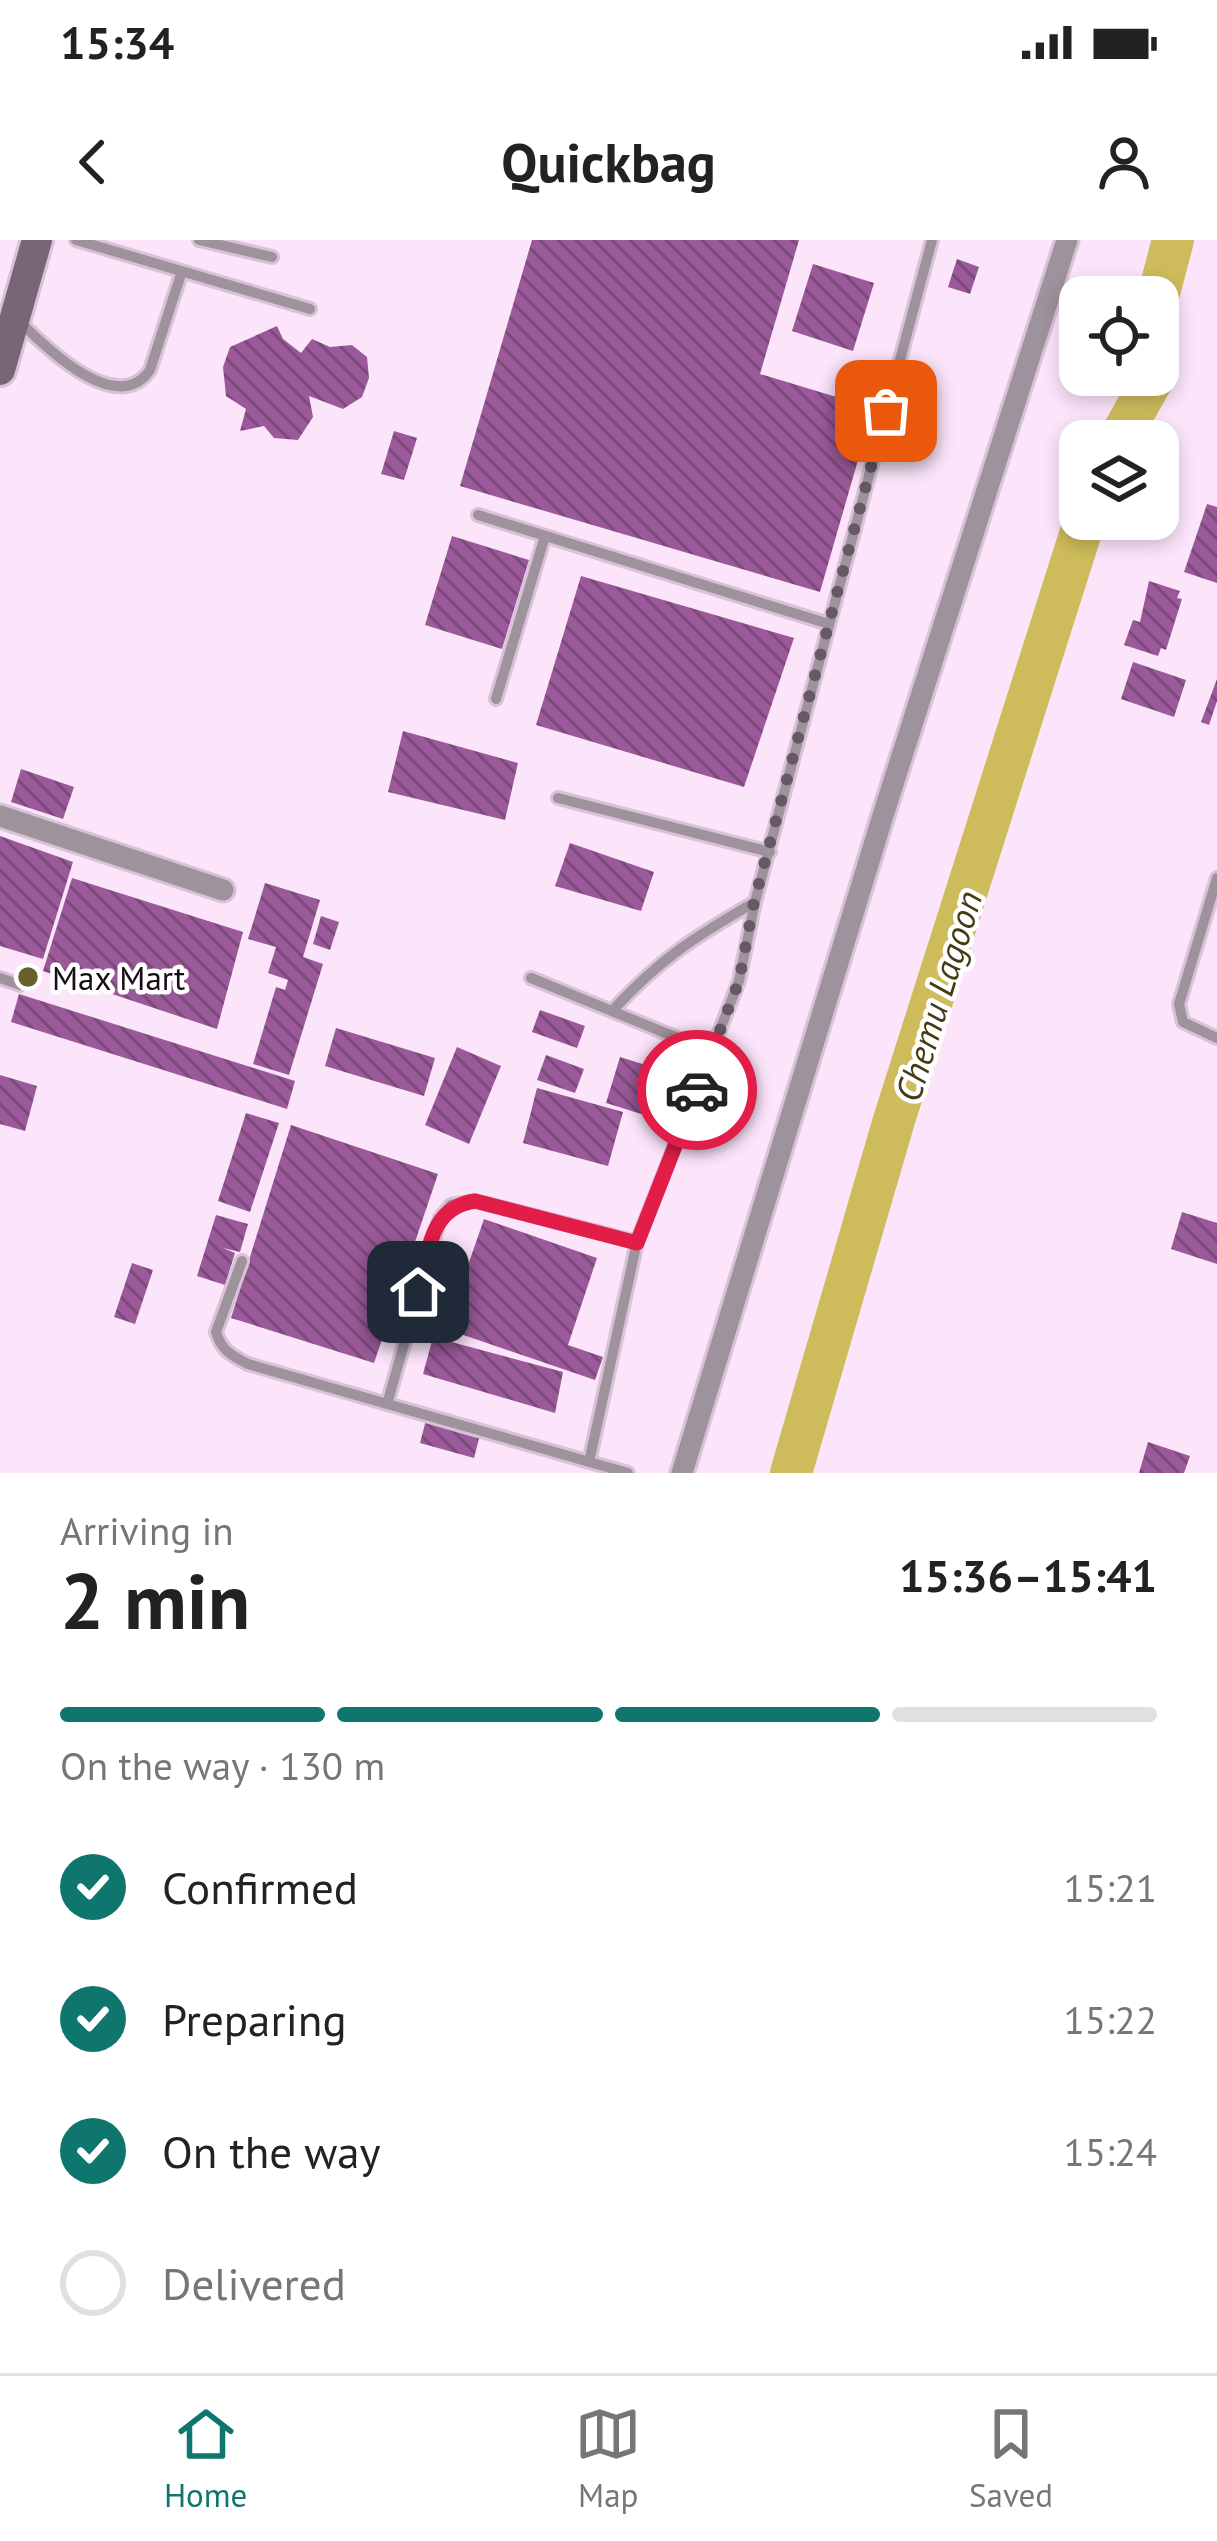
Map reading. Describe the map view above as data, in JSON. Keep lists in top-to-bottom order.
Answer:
{
  "water": ["Chemu Lagoon"],
  "places": ["Max Mart"],
  "page": {
    "status": "15:34",
    "header": "Quickbag",
    "heading": ["2 min", "Arriving in", "15:36–15:41"],
    "bar": "On the way · 130 m",
    "list": [
      ["Confirmed", "15:21"],
      ["Preparing", "15:22"],
      ["On the way", "15:24"],
      "Delivered"
    ],
    "tabs": ["Home", "Map", "Saved"]
  }
}
